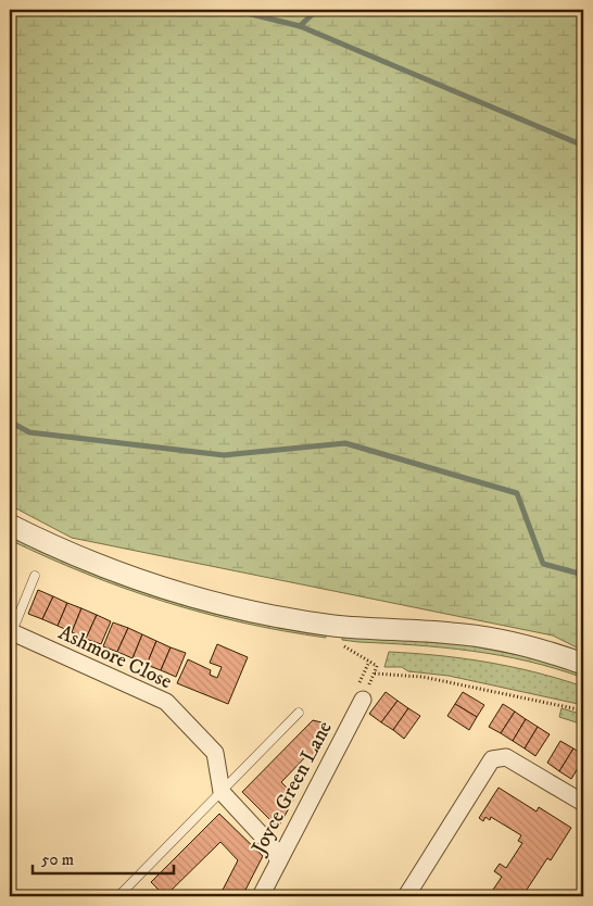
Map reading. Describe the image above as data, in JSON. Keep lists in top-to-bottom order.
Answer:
{
  "streets": {
    "street": ["Ashmore Close", "Joyce Green Lane"]
  },
  "scale_bar": "50 m"
}
